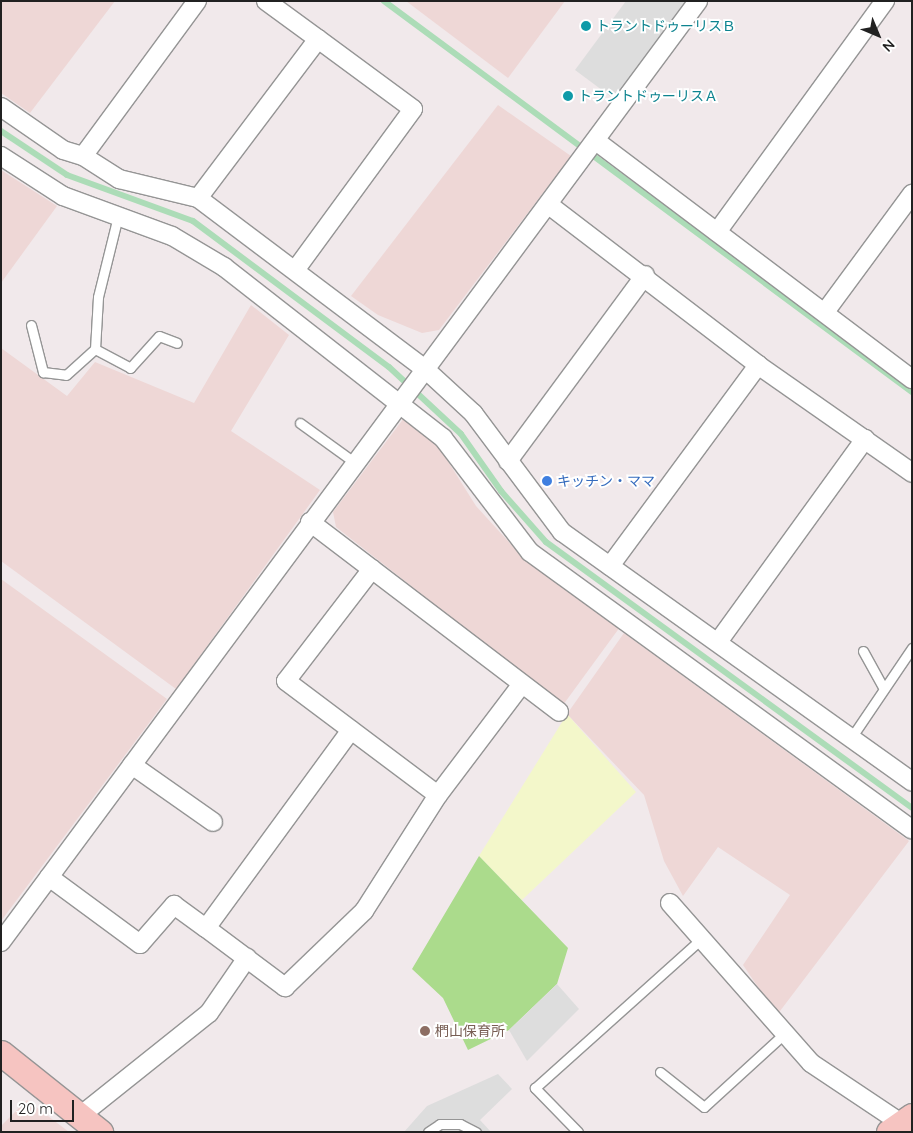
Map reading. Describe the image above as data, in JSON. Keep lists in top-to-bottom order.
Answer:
{
  "places": [
    "トラントドゥーリスＢ",
    "トラントドゥーリスＡ",
    "キッチン・ママ",
    "椚山保育所"
  ],
  "scale_bar": "20 m",
  "north": "bottom right"
}
